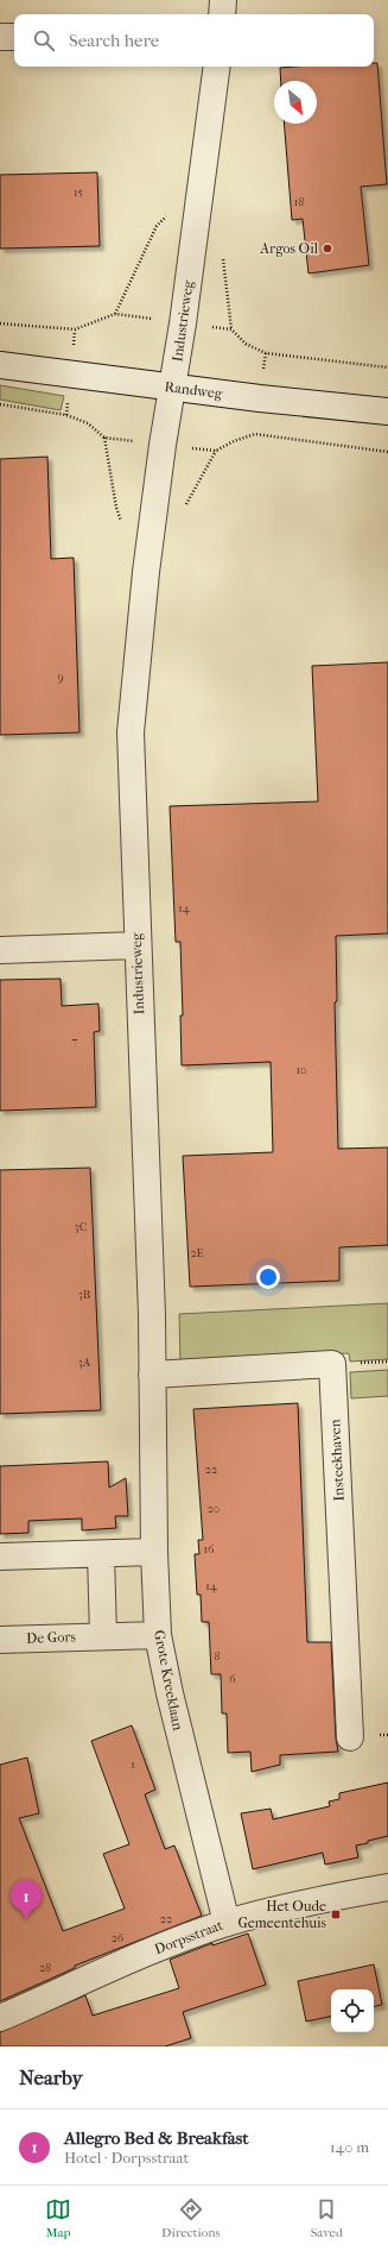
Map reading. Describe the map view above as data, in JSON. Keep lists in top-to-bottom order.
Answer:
{
  "streets": {
    "street": [
      "Industrieweg",
      "Randweg",
      "Insteekhaven",
      "De Gors",
      "Grote Kreeklaan",
      "Dorpsstraat"
    ]
  },
  "crossings": [
    ["Industrieweg", "Randweg"],
    ["Industrieweg", "Insteekhaven"],
    ["Industrieweg", "Grote Kreeklaan"],
    ["Insteekhaven", "Grote Kreeklaan"],
    ["De Gors", "Grote Kreeklaan"],
    ["Grote Kreeklaan", "Dorpsstraat"]
  ],
  "places": {
    "other": ["Argos Oil"],
    "transit": ["Het Oude Gemeentehuis"]
  },
  "house_numbers": [
    "15",
    "18",
    "9",
    "14",
    "7",
    "10",
    "3C",
    "2E",
    "3B",
    "3A",
    "22",
    "20",
    "16",
    "14",
    "8",
    "6",
    "1",
    "22",
    "26",
    "28"
  ],
  "north": "bottom right",
  "page": {
    "search": "Search here",
    "pins": "1",
    "heading": "Nearby",
    "list": [
      {
        "mark": "1",
        "name": "Allegro Bed & Breakfast",
        "note": "Hotel · Dorpsstraat",
        "value": "140 m"
      }
    ],
    "nav": ["Map", "Directions", "Saved"]
  }
}
